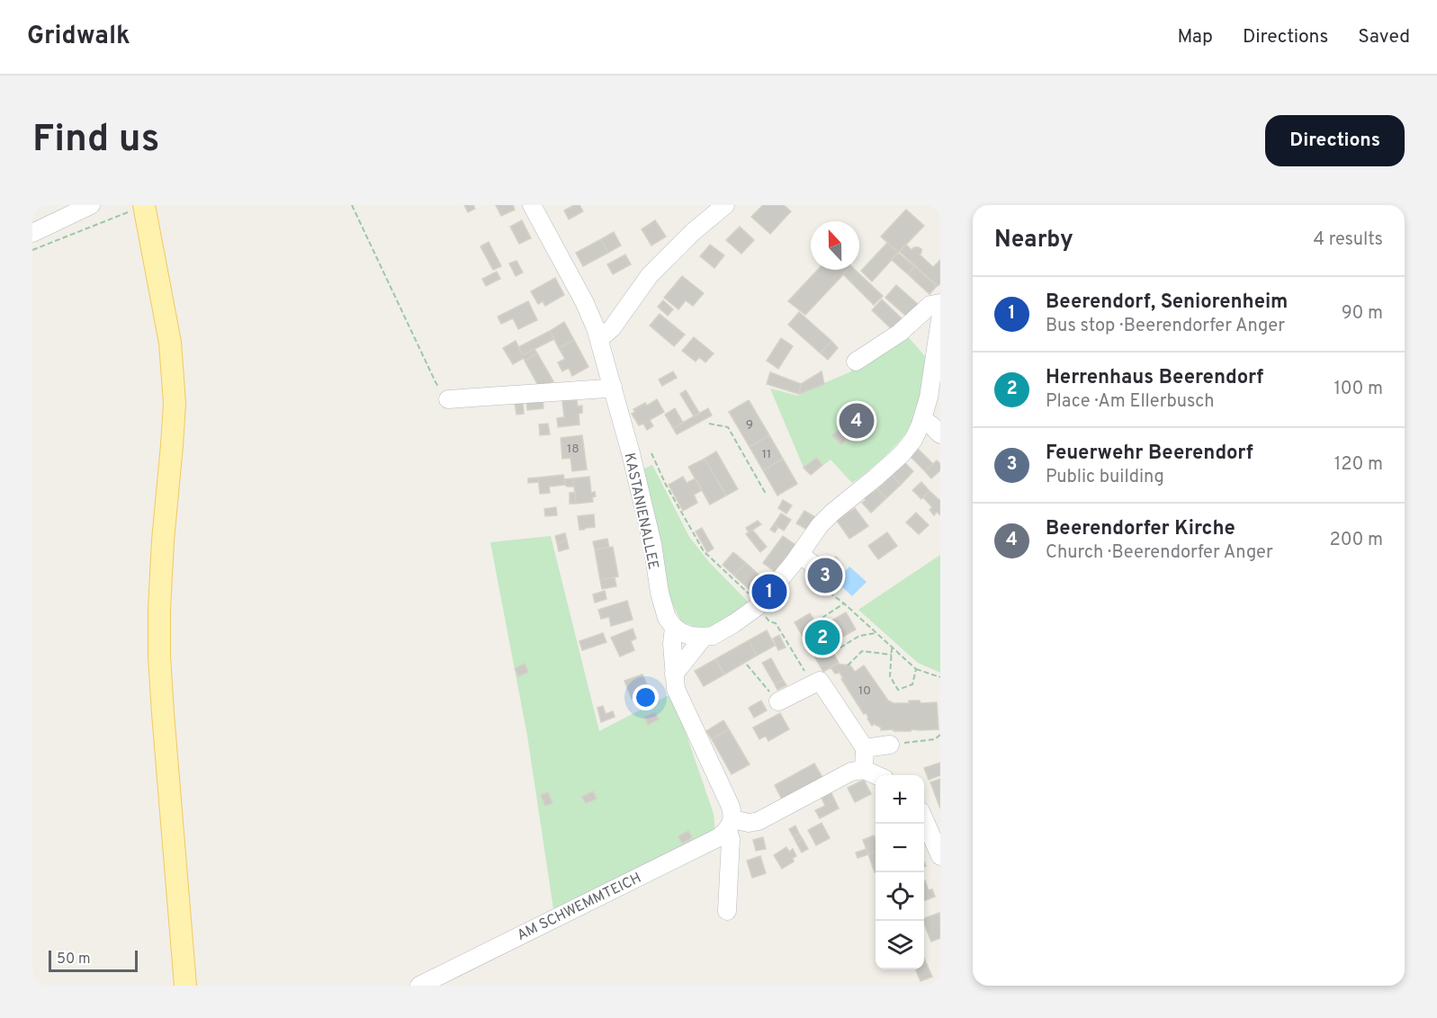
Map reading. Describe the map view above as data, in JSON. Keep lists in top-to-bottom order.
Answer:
{
  "streets": {
    "street": ["KASTANIENALLEE", "AM SCHWEMMTEICH"]
  },
  "crossings": [
    ["KASTANIENALLEE", "AM SCHWEMMTEICH"]
  ],
  "house_numbers": [
    "9",
    "18",
    "11",
    "10"
  ],
  "scale_bar": "50 m",
  "north": "top",
  "page": {
    "header": "Gridwalk",
    "nav": ["Map", "Directions", "Saved"],
    "buttons": "Directions",
    "title": "Find us",
    "heading": ["Nearby", "4 results"],
    "list": [
      {
        "mark": "1",
        "name": "Beerendorf, Seniorenheim",
        "note": "Bus stop · Beerendorfer Anger",
        "value": "90 m"
      },
      {
        "mark": "2",
        "name": "Herrenhaus Beerendorf",
        "note": "Place · Am Ellerbusch",
        "value": "100 m"
      },
      {
        "mark": "3",
        "name": "Feuerwehr Beerendorf",
        "note": "Public building",
        "value": "120 m"
      },
      {
        "mark": "4",
        "name": "Beerendorfer Kirche",
        "note": "Church · Beerendorfer Anger",
        "value": "200 m"
      }
    ],
    "pins": [
      "4",
      "3",
      "1",
      "2"
    ],
    "map_buttons": ["+", "−"],
    "scale": "50 m"
  }
}
